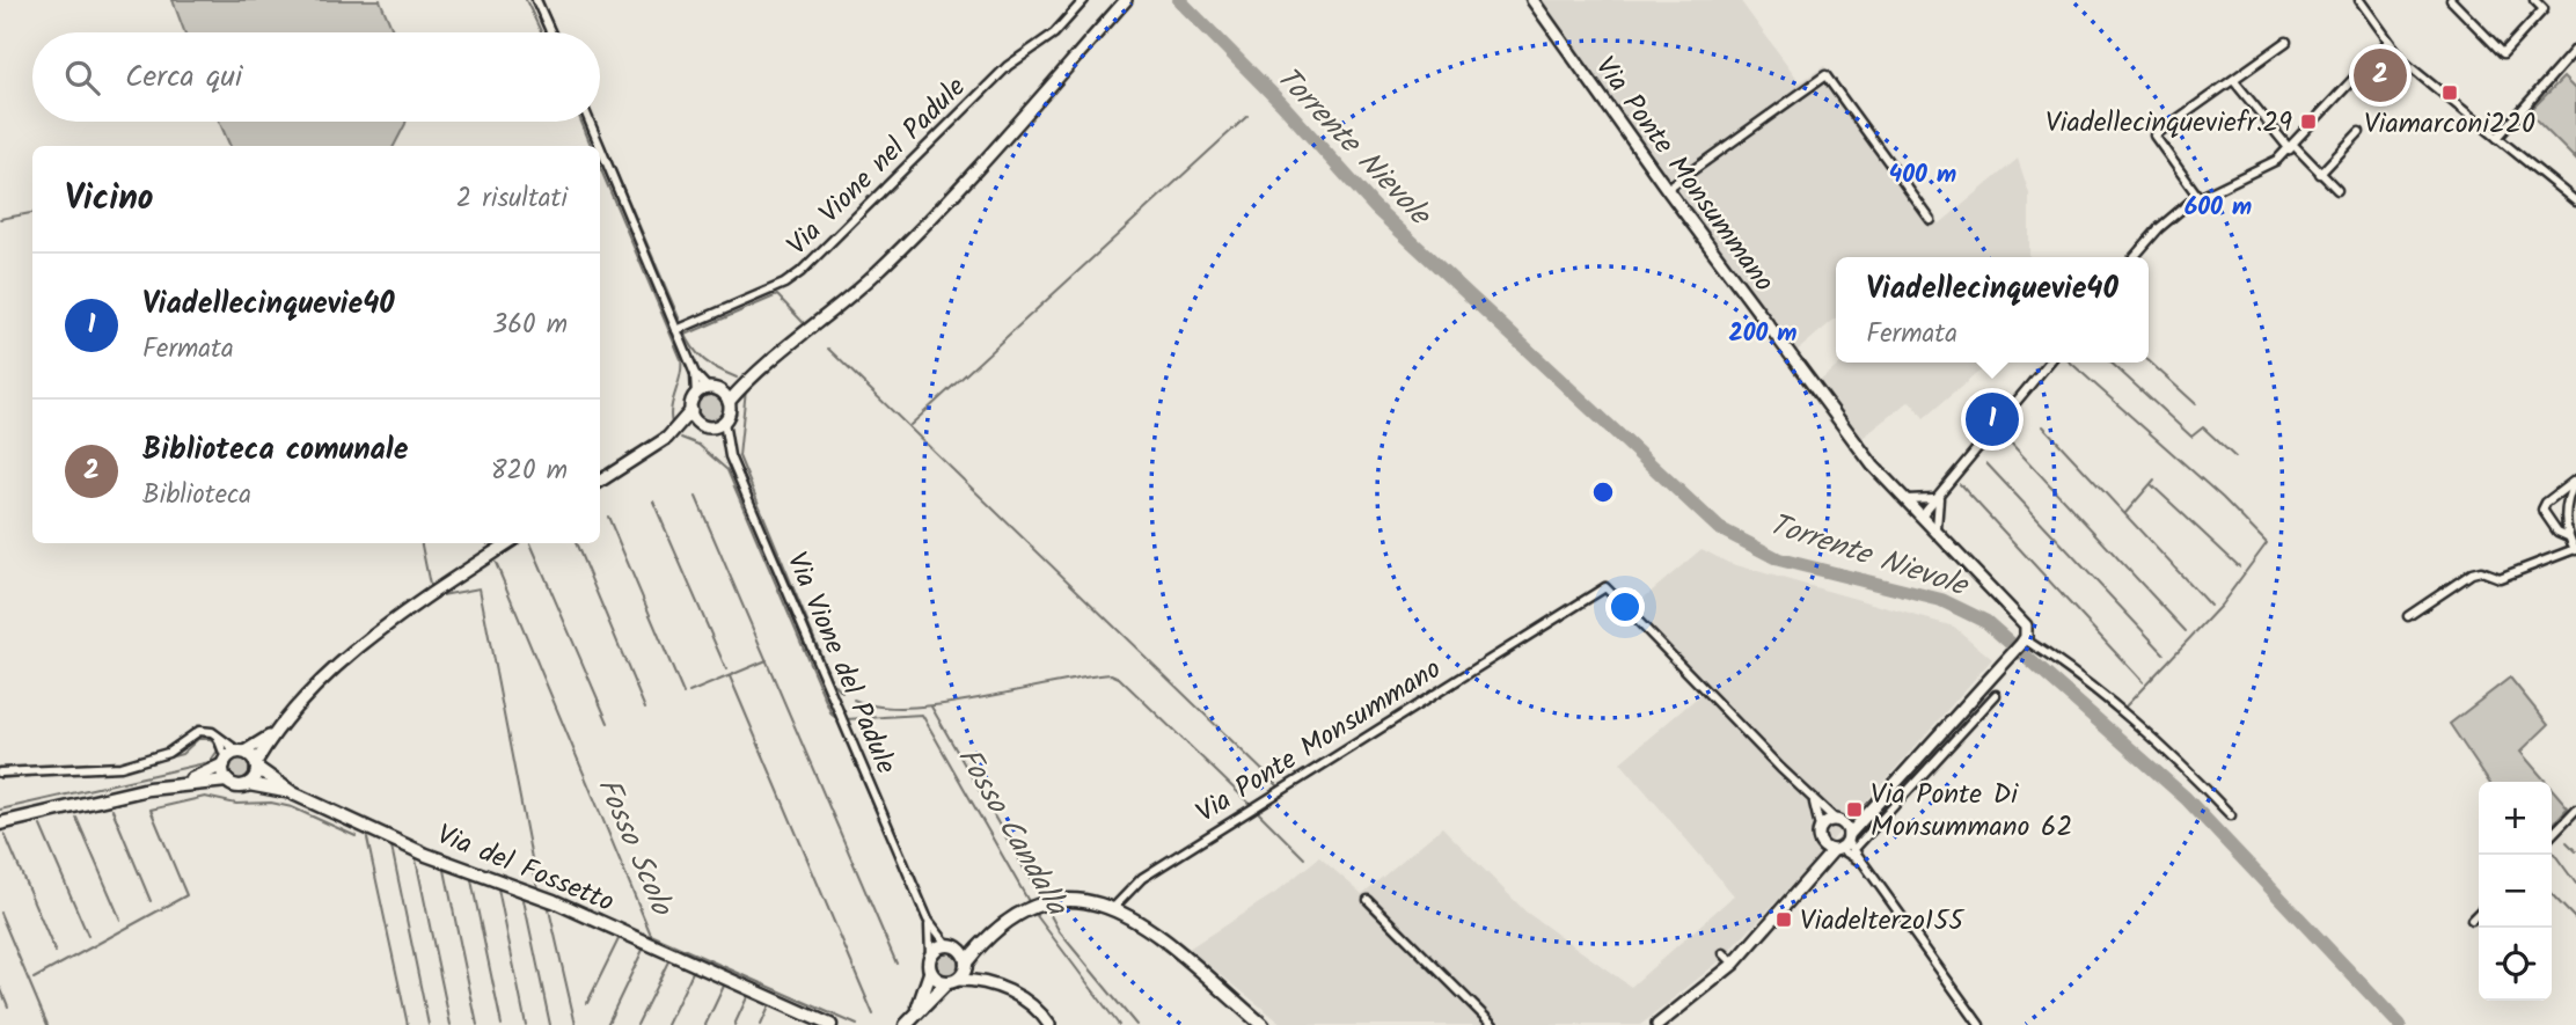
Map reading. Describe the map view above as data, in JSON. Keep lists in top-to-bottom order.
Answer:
{
  "streets": {
    "main road": ["Via del Fossetto"],
    "street": ["Via Vione nel Padule", "Via Ponte Monsummano", "Via Vione del Padule"]
  },
  "water": ["Torrente Nievole", "Fosso Candalla", "Fosso Scolo"],
  "places": {
    "transit": [
      "Viamarconi220",
      "Viadellecinqueviefr.29",
      "Via Ponte Di Monsummano 62",
      "Viadelterzo155"
    ]
  },
  "page": {
    "search": "Cerca qui",
    "pins": ["2", "1"],
    "heading": ["Vicino", "2 risultati"],
    "list": [
      {
        "mark": "1",
        "name": "Viadellecinquevie40",
        "note": "Fermata",
        "value": "360 m"
      },
      {
        "mark": "2",
        "name": "Biblioteca comunale",
        "note": "Biblioteca",
        "value": "820 m"
      }
    ],
    "popup": ["Viadellecinquevie40", "Fermata"],
    "map_buttons": ["+", "−"]
  },
  "rings": ["400 m", "600 m", "200 m"]
}
